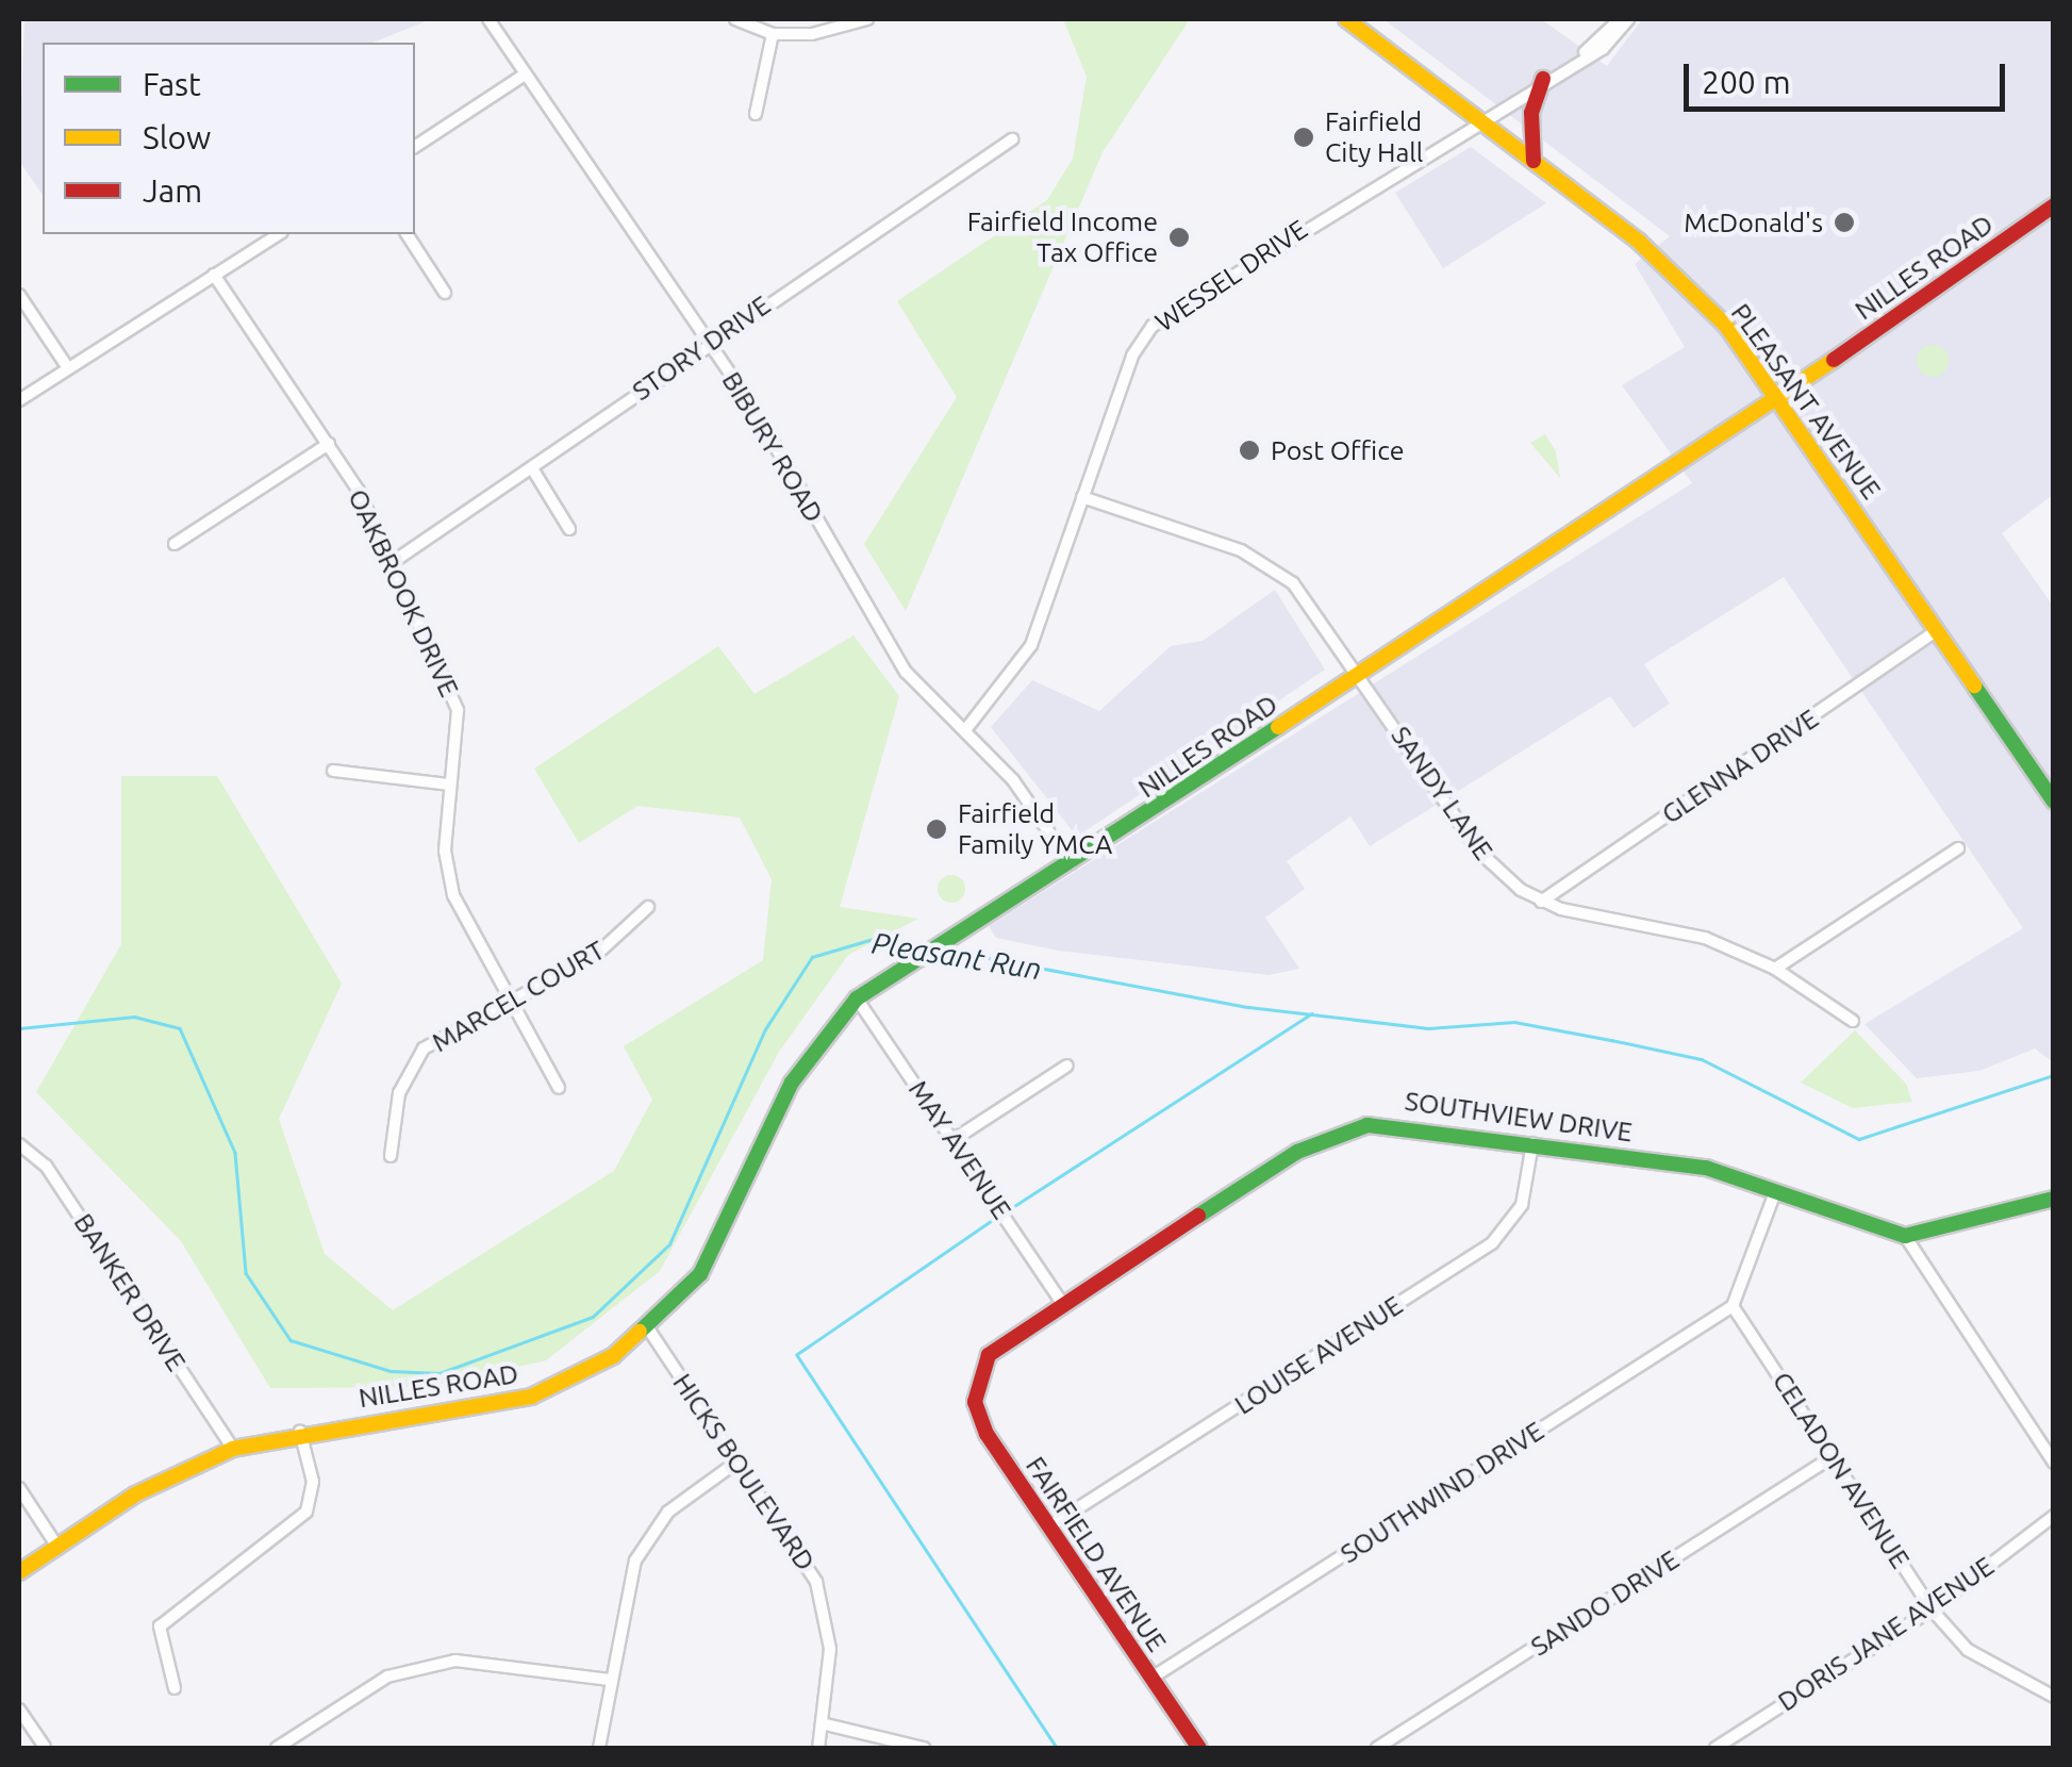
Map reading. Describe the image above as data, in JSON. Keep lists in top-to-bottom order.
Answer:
{
  "streets": {
    "street": [
      "NILLES ROAD",
      "WESSEL DRIVE",
      "STORY DRIVE",
      "PLEASANT AVENUE",
      "BIBURY ROAD",
      "OAKBROOK DRIVE",
      "GLENNA DRIVE",
      "SANDY LANE",
      "MARCEL COURT",
      "SOUTHVIEW DRIVE",
      "MAY AVENUE",
      "BANKER DRIVE",
      "LOUISE AVENUE",
      "CELADON AVENUE",
      "HICKS BOULEVARD",
      "SOUTHWIND DRIVE",
      "FAIRFIELD AVENUE",
      "SANDO DRIVE",
      "DORIS JANE AVENUE"
    ]
  },
  "crossings": [
    ["NILLES ROAD", "PLEASANT AVENUE"],
    ["NILLES ROAD", "BIBURY ROAD"],
    ["NILLES ROAD", "SANDY LANE"],
    ["NILLES ROAD", "MAY AVENUE"],
    ["NILLES ROAD", "BANKER DRIVE"],
    ["NILLES ROAD", "HICKS BOULEVARD"],
    ["WESSEL DRIVE", "PLEASANT AVENUE"],
    ["WESSEL DRIVE", "BIBURY ROAD"],
    ["WESSEL DRIVE", "SANDY LANE"],
    ["STORY DRIVE", "BIBURY ROAD"],
    ["STORY DRIVE", "OAKBROOK DRIVE"],
    ["PLEASANT AVENUE", "GLENNA DRIVE"],
    ["OAKBROOK DRIVE", "MARCEL COURT"],
    ["GLENNA DRIVE", "SANDY LANE"],
    ["SOUTHVIEW DRIVE", "MAY AVENUE"],
    ["SOUTHVIEW DRIVE", "LOUISE AVENUE"],
    ["SOUTHVIEW DRIVE", "FAIRFIELD AVENUE"],
    ["LOUISE AVENUE", "FAIRFIELD AVENUE"],
    ["CELADON AVENUE", "SOUTHWIND DRIVE"],
    ["CELADON AVENUE", "SANDO DRIVE"],
    ["CELADON AVENUE", "DORIS JANE AVENUE"],
    ["SOUTHWIND DRIVE", "FAIRFIELD AVENUE"]
  ],
  "water": ["Pleasant Run"],
  "places": [
    "Fairfield City Hall",
    "McDonald's",
    "Fairfield Income Tax Office",
    "Post Office",
    "Fairfield Family YMCA"
  ],
  "legend": ["Fast", "Slow", "Jam"],
  "scale_bar": "200 m"
}
